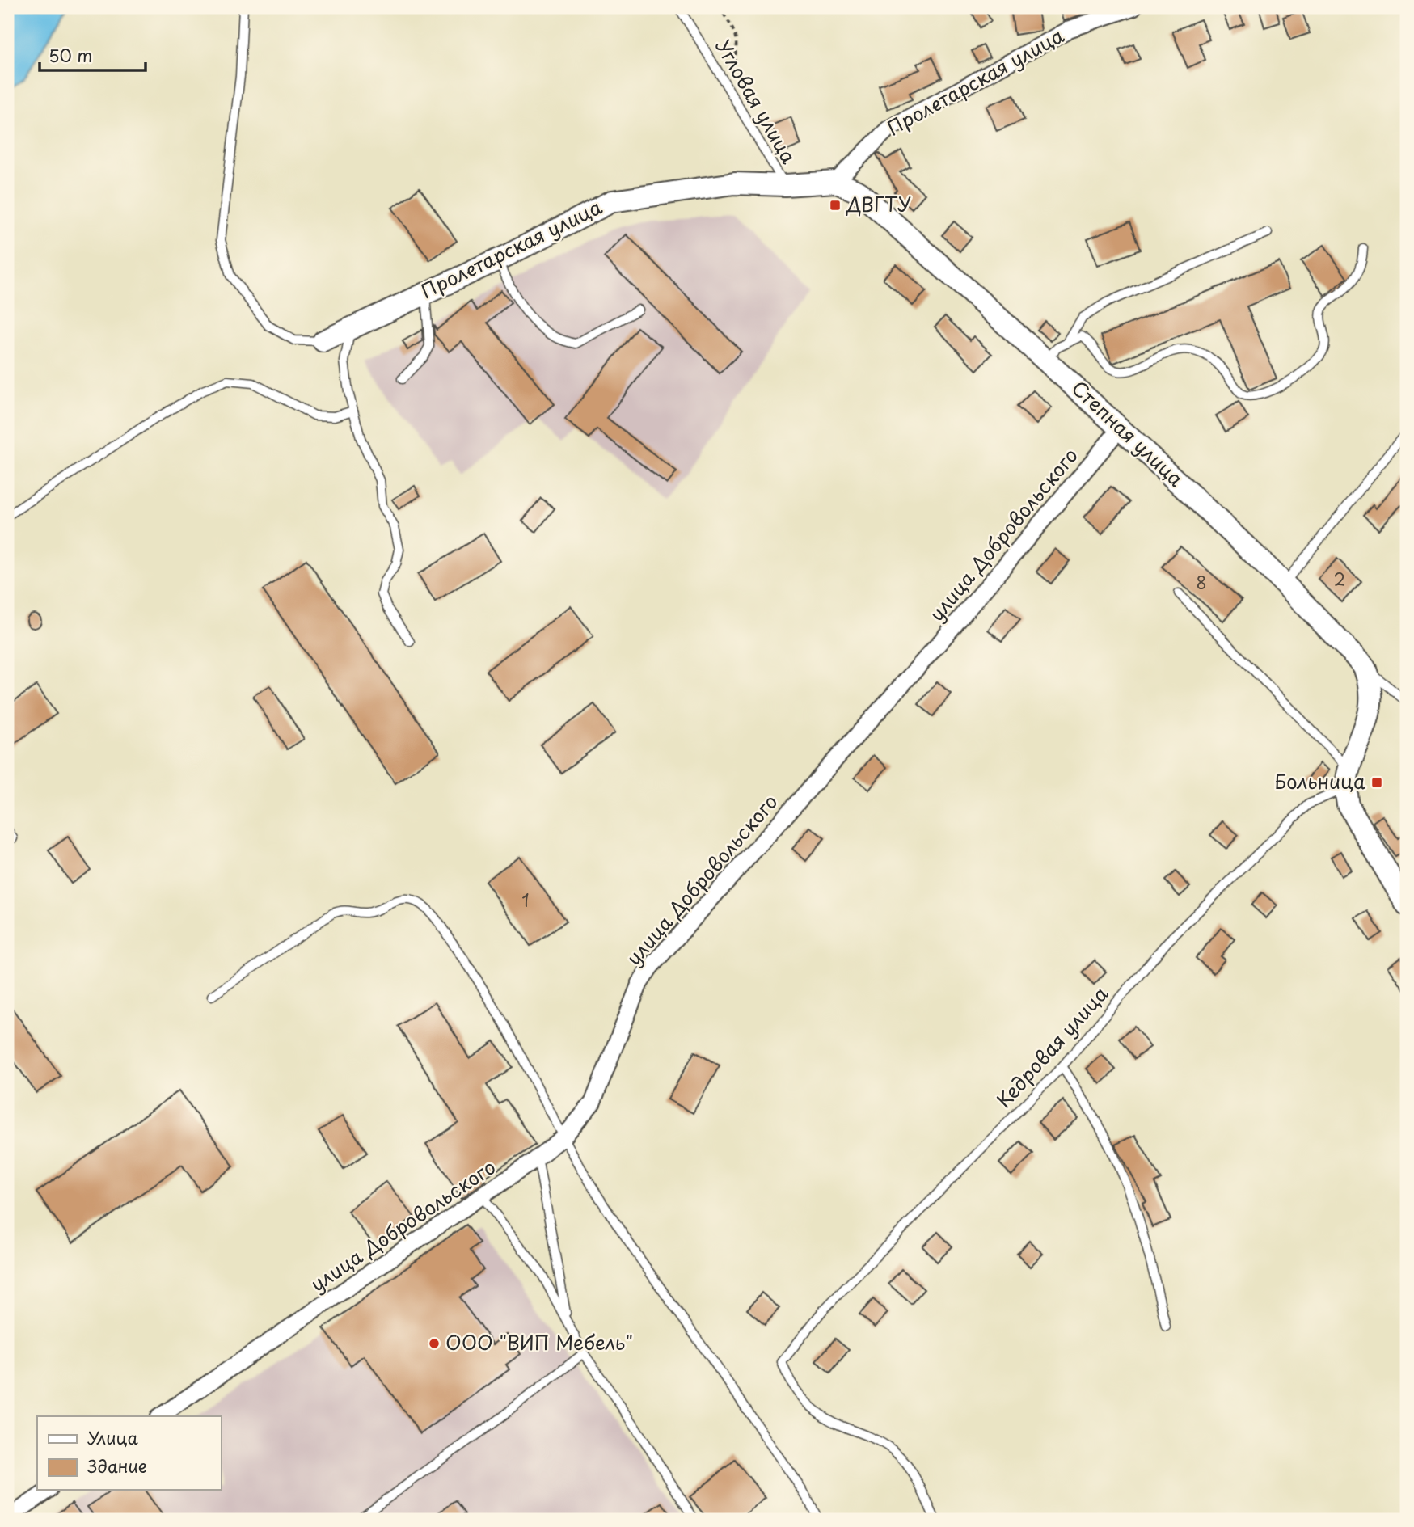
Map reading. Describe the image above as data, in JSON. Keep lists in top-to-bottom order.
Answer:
{
  "streets": {
    "street": ["Пролетарская улица", "Степная улица", "улица Добровольского"],
    "lane": ["Угловая улица", "Кедровая улица"]
  },
  "crossings": [
    ["Пролетарская улица", "Угловая улица"],
    ["Пролетарская улица", "Степная улица"],
    ["Степная улица", "улица Добровольского"]
  ],
  "places": {
    "transit": ["ДВГТУ", "Больница"],
    "other": ["ООО \"ВИП Мебель\""]
  },
  "house_numbers": ["2", "8", "1"],
  "legend": ["Улица", "Здание"],
  "scale_bar": "50 m"
}
